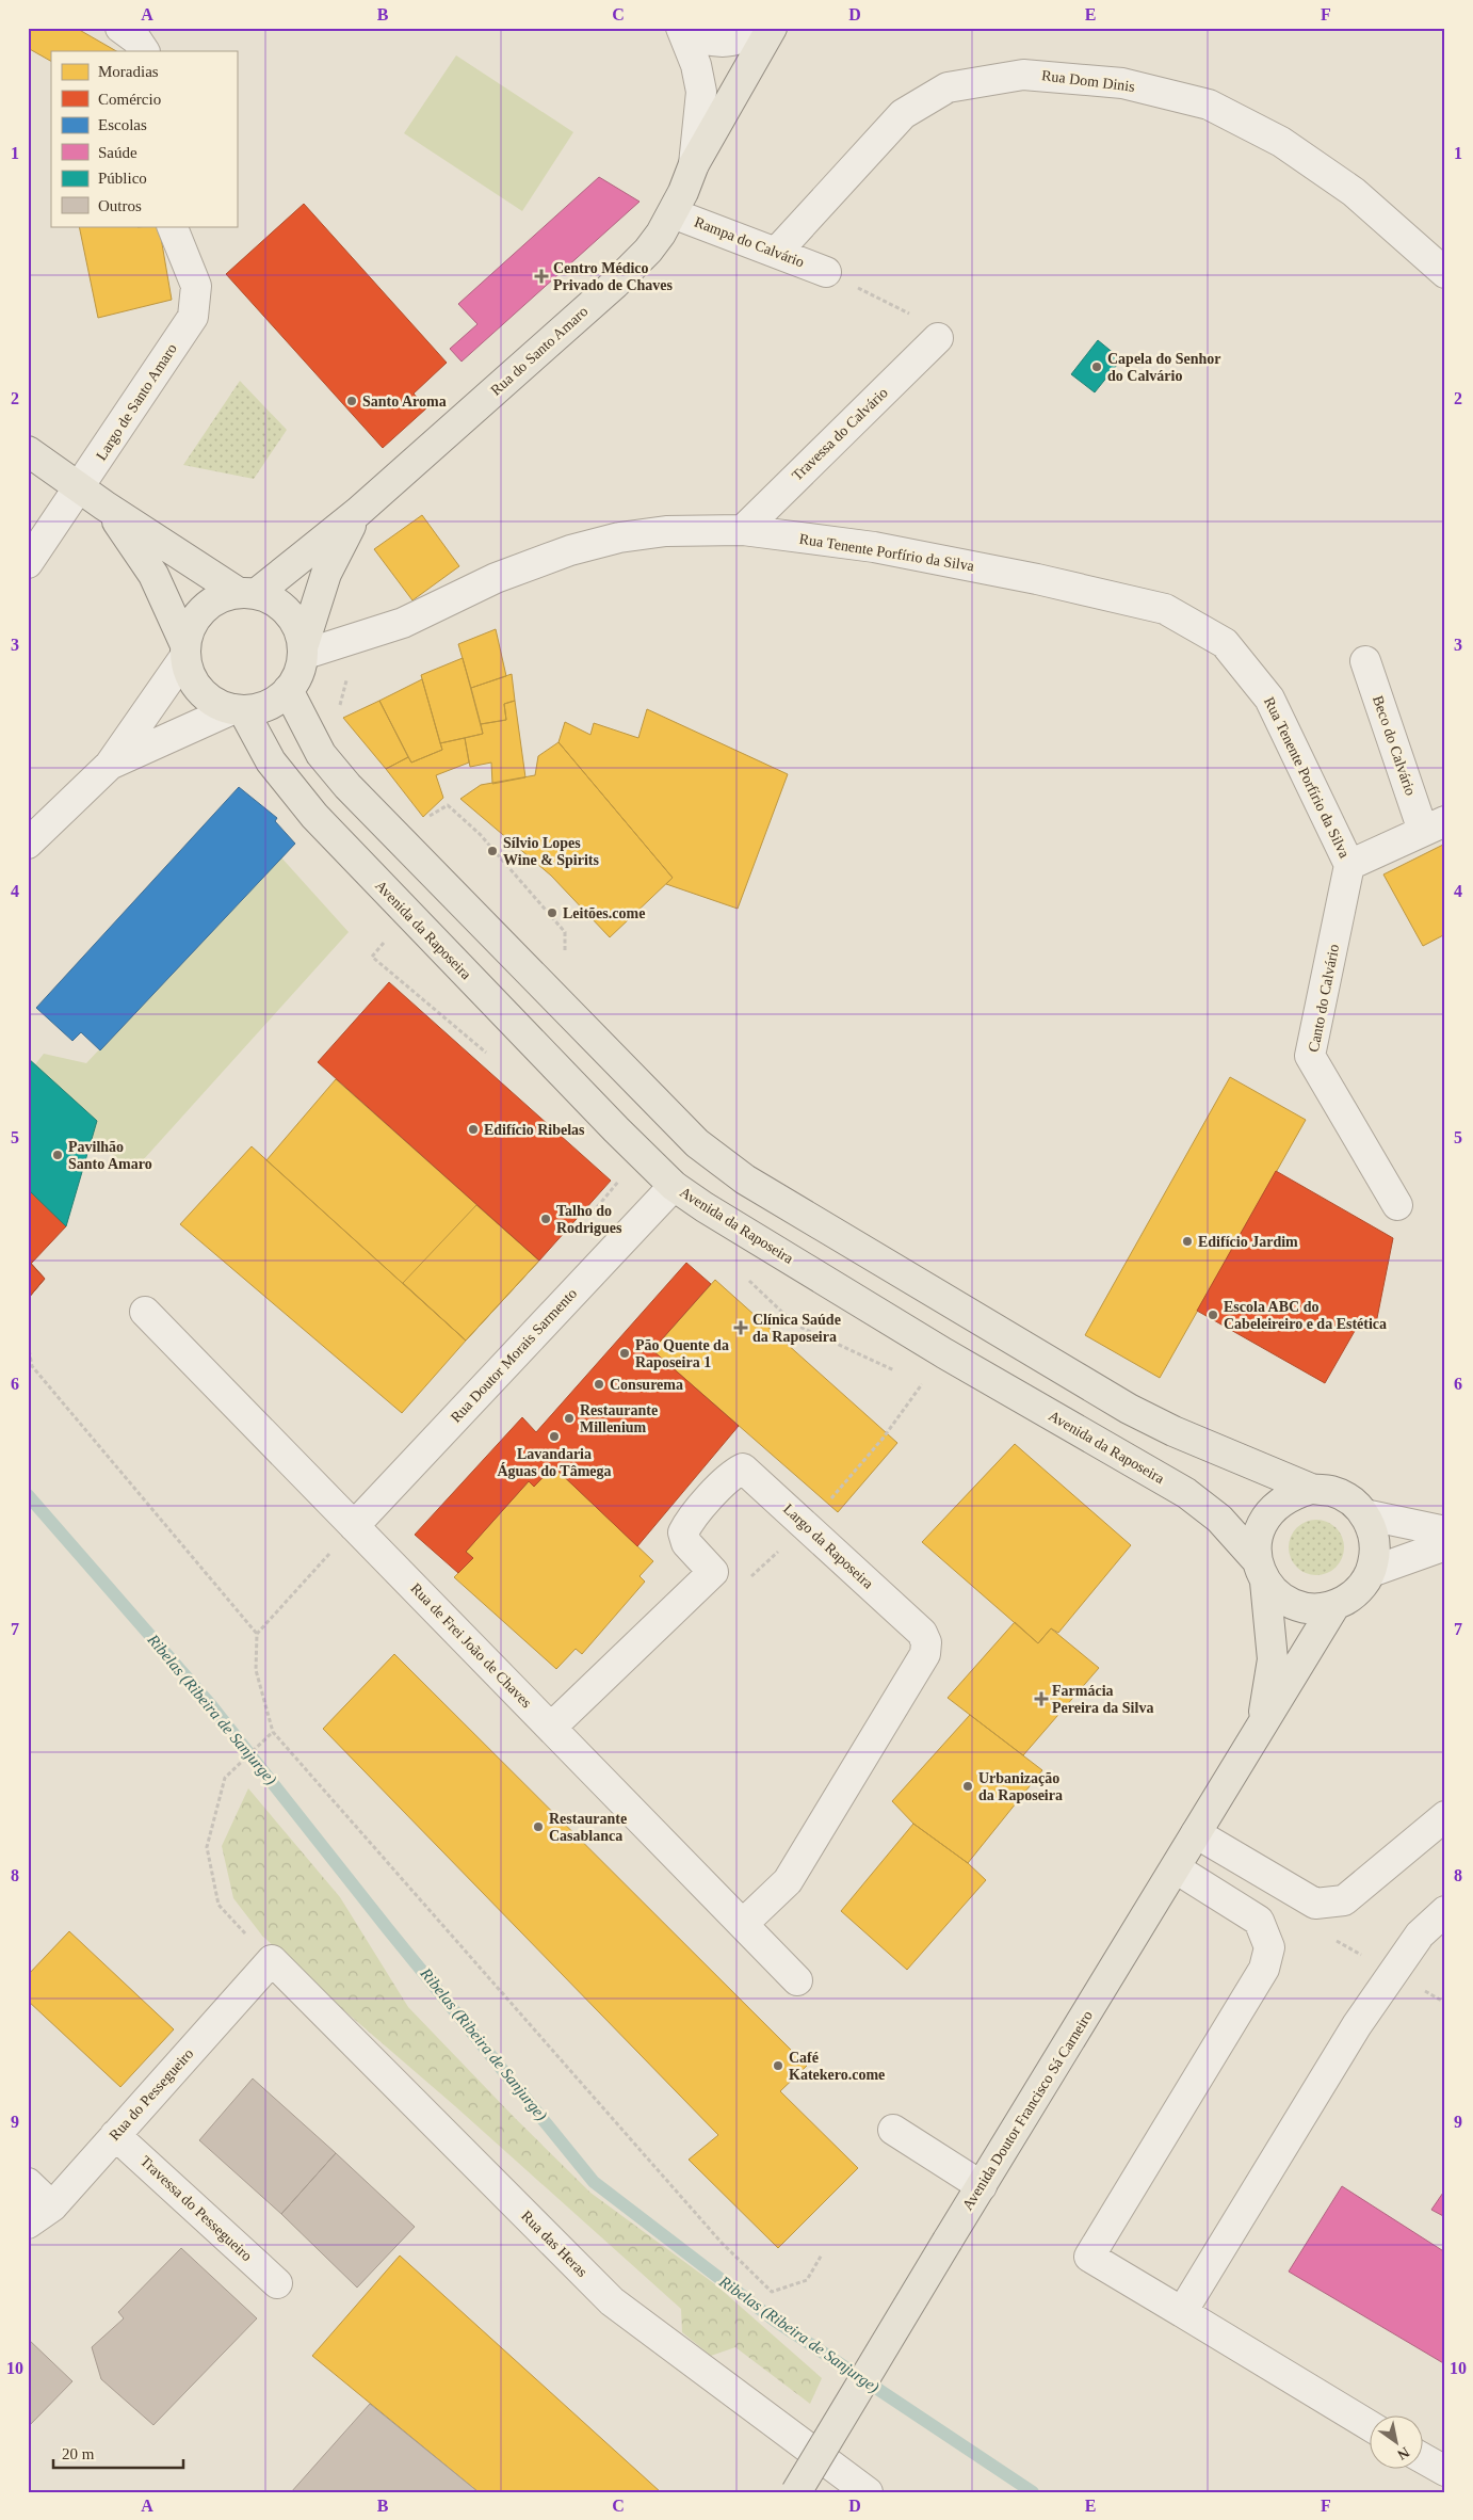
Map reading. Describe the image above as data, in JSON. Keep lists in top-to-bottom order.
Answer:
{
  "streets": {
    "main road": ["Rua do Santo Amaro", "Avenida da Raposeira", "Avenida Doutor Francisco Sá Carneiro"],
    "street": [
      "Rua Dom Dinis",
      "Rampa do Calvário",
      "Largo de Santo Amaro",
      "Travessa do Calvário",
      "Rua Tenente Porfírio da Silva",
      "Beco do Calvário",
      "Canto do Calvário",
      "Rua Doutor Morais Sarmento",
      "Largo da Raposeira",
      "Rua de Frei João de Chaves",
      "Rua do Pessegueiro",
      "Travessa do Pessegueiro",
      "Rua das Heras"
    ]
  },
  "crossings": [
    ["Rua Dom Dinis", "Rampa do Calvário"],
    ["Rampa do Calvário", "Rua do Santo Amaro"],
    ["Rua do Santo Amaro", "Rua Tenente Porfírio da Silva"],
    ["Rua do Santo Amaro", "Avenida da Raposeira"],
    ["Travessa do Calvário", "Rua Tenente Porfírio da Silva"],
    ["Rua Tenente Porfírio da Silva", "Avenida da Raposeira"],
    ["Rua Tenente Porfírio da Silva", "Canto do Calvário"],
    ["Avenida da Raposeira", "Rua Doutor Morais Sarmento"],
    ["Avenida da Raposeira", "Avenida Doutor Francisco Sá Carneiro"],
    ["Rua Doutor Morais Sarmento", "Rua de Frei João de Chaves"],
    ["Largo da Raposeira", "Rua de Frei João de Chaves"],
    ["Rua do Pessegueiro", "Travessa do Pessegueiro"],
    ["Rua do Pessegueiro", "Rua das Heras"]
  ],
  "water": ["Ribelas (Ribeira de Sanjurge)"],
  "places": {
    "health": ["Centro Médico Privado de Chaves", "Clínica Saúde da Raposeira", "Farmácia Pereira da Silva"],
    "other": [
      "Capela do Senhor do Calvário",
      "Santo Aroma",
      "Sílvio Lopes Wine & Spirits",
      "Leitões.come",
      "Edifício Ribelas",
      "Pavilhão Santo Amaro",
      "Talho do Rodrigues",
      "Edifício Jardim",
      "Escola ABC do Cabeleireiro e da Estética",
      "Pão Quente da Raposeira 1",
      "Consurema",
      "Restaurante Millenium",
      "Lavandaria Águas do Tâmega",
      "Urbanização da Raposeira",
      "Restaurante Casablanca",
      "Café Katekero.come"
    ]
  },
  "legend": [
    "Moradias",
    "Comércio",
    "Escolas",
    "Saúde",
    "Público",
    "Outros"
  ],
  "scale_bar": "20 m",
  "north": "bottom right",
  "grid": {
    "columns": [
      "A",
      "B",
      "C",
      "D",
      "E",
      "F"
    ],
    "rows": [
      "1",
      "2",
      "3",
      "4",
      "5",
      "6",
      "7",
      "8",
      "9",
      "10"
    ]
  }
}
